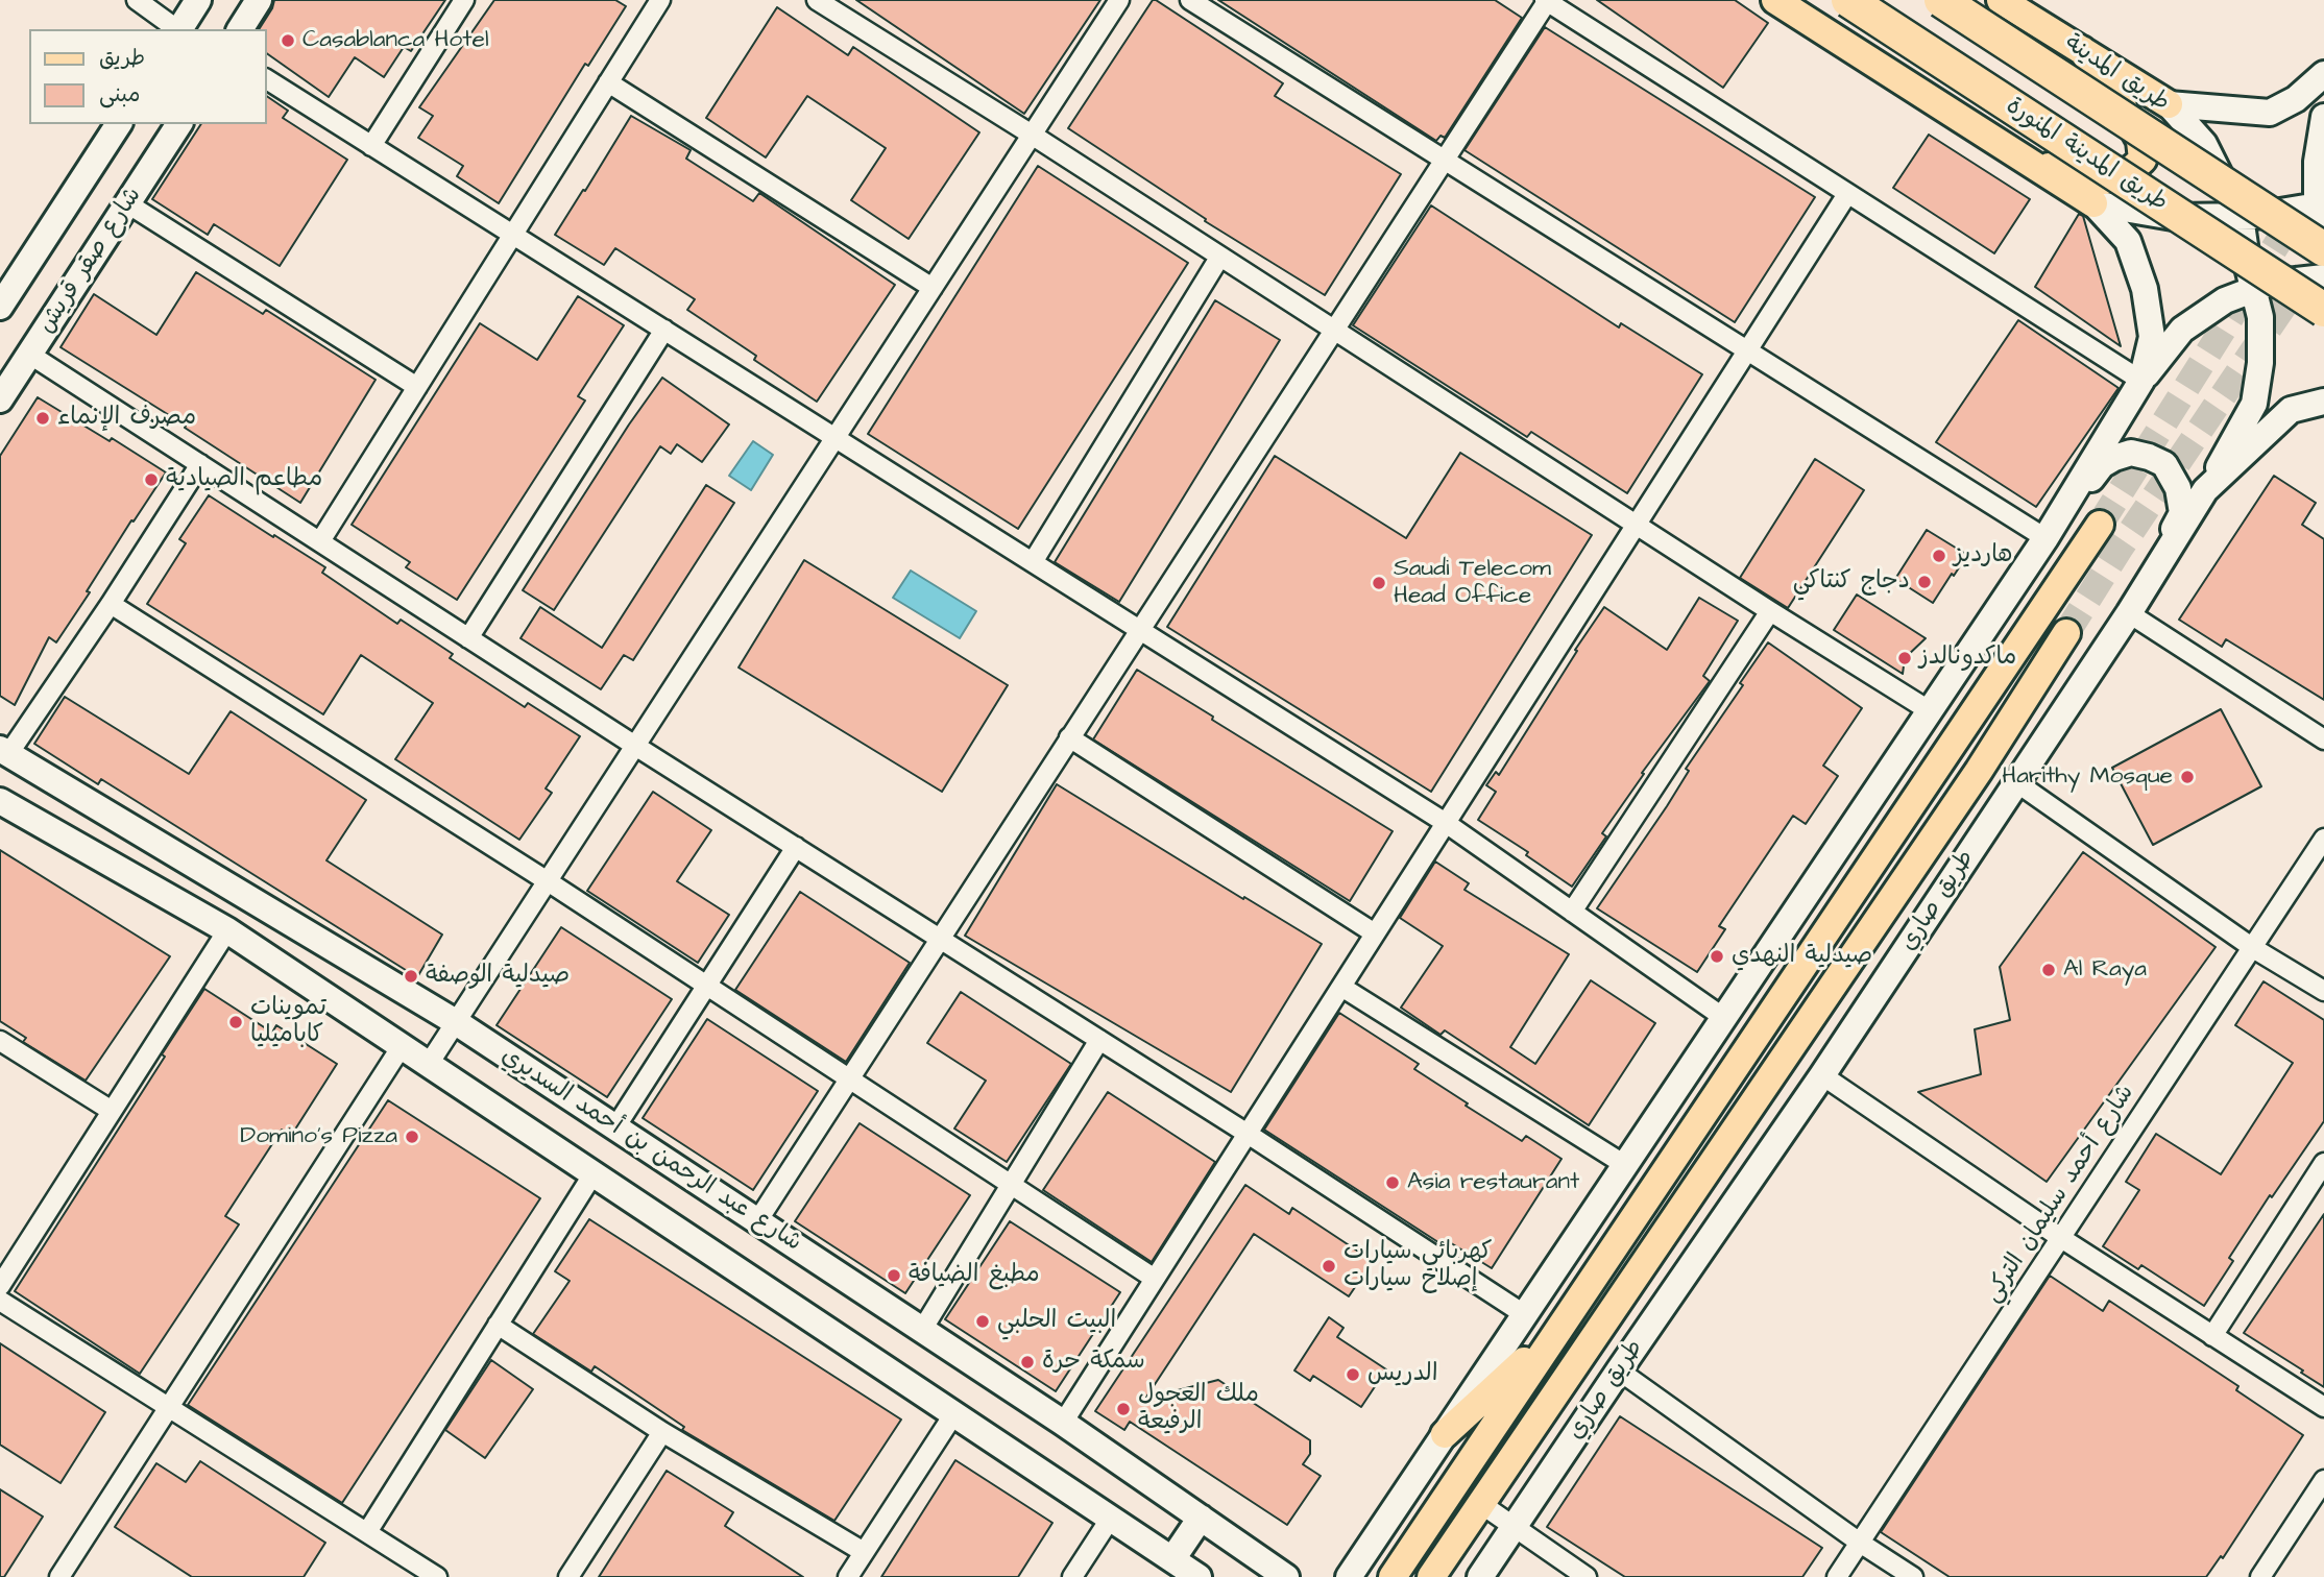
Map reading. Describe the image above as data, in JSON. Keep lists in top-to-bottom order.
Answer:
{
  "streets": {
    "highway": ["طريق المدينة المنورة"],
    "main road": [
      "طريق المدينة",
      "شارع صقر قريش",
      "طريق صاري",
      "شارع عبد الرحمن بن أحمد السديري"
    ],
    "street": ["شارع أحمد سليمان التركي"]
  },
  "crossings": [
    ["طريق المدينة", "طريق صاري"]
  ],
  "places": [
    "Casablanca Hotel",
    "مصرف الإنماء",
    "مطاعم الصيادية",
    "هارديز",
    "دجاج كنتاكي",
    "Saudi Telecom Head Office",
    "ماكدونالدز",
    "Harithy Mosque",
    "صيدلية النهدي",
    "Al Raya",
    "صيدلية الوصفة",
    "تموينات كاباميليا",
    "Domino's Pizza",
    "Asia restaurant",
    "كهربائي سيارات إصلاح سيارات",
    "مطبغ الضيافة",
    "البيت الحلبي",
    "سمكة حرة",
    "الدريس",
    "ملك العجول الرفيعة"
  ],
  "legend": ["طريق", "مبنى"]
}
